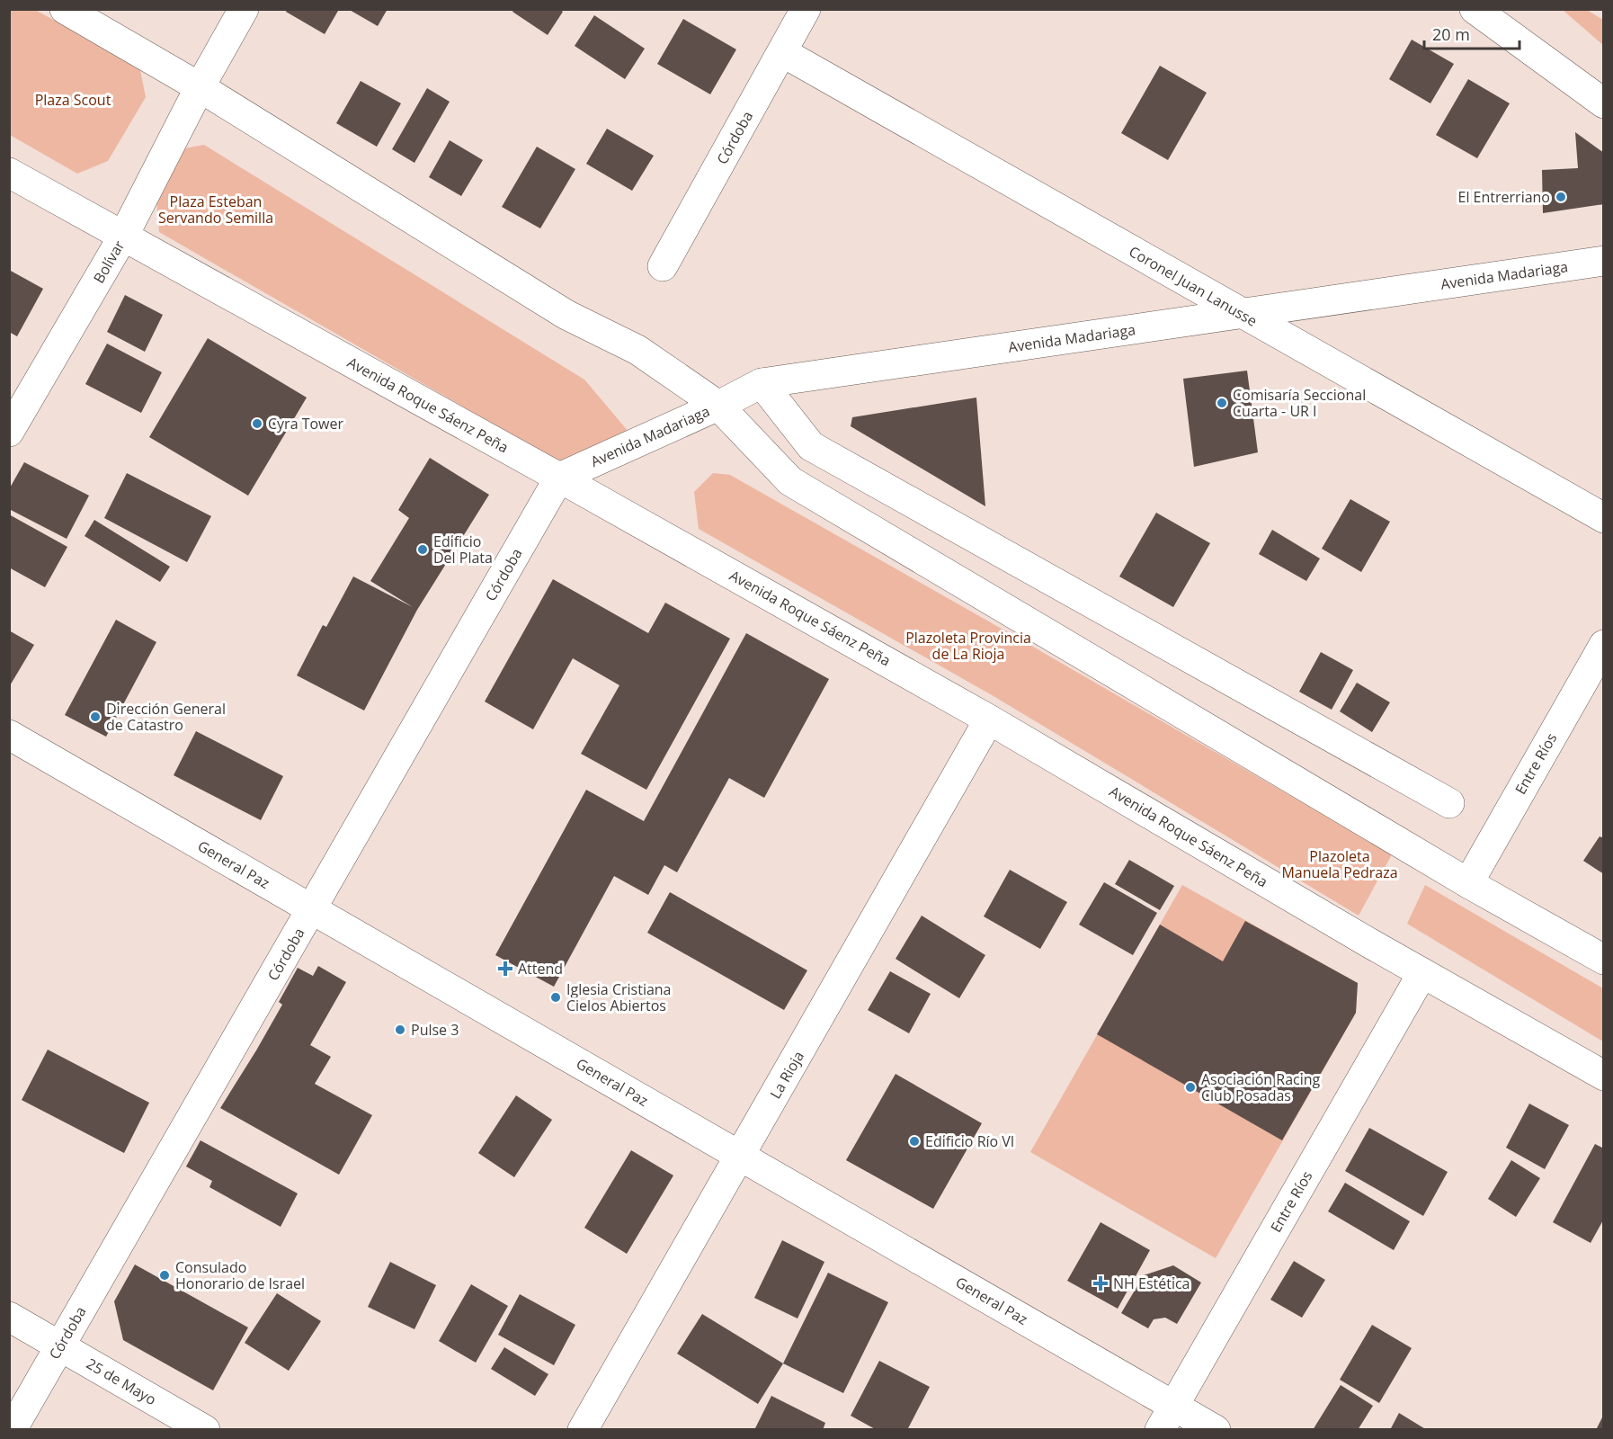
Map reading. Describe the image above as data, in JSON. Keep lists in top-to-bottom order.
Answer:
{
  "streets": {
    "street": [
      "Córdoba",
      "Bolívar",
      "Avenida Madariaga",
      "Coronel Juan Lanusse",
      "Avenida Roque Sáenz Peña",
      "Entre Ríos",
      "General Paz",
      "La Rioja",
      "25 de Mayo"
    ]
  },
  "crossings": [
    ["Córdoba", "Avenida Madariaga"],
    ["Córdoba", "Coronel Juan Lanusse"],
    ["Córdoba", "Avenida Roque Sáenz Peña"],
    ["Córdoba", "General Paz"],
    ["Córdoba", "25 de Mayo"],
    ["Bolívar", "Avenida Roque Sáenz Peña"],
    ["Avenida Madariaga", "Coronel Juan Lanusse"],
    ["Avenida Madariaga", "Avenida Roque Sáenz Peña"],
    ["Avenida Roque Sáenz Peña", "Entre Ríos"],
    ["Avenida Roque Sáenz Peña", "La Rioja"],
    ["Entre Ríos", "General Paz"],
    ["General Paz", "La Rioja"]
  ],
  "parks": [
    "Plaza Scout",
    "Plaza Esteban Servando Semilla",
    "Plazoleta Provincia de La Rioja",
    "Plazoleta Manuela Pedraza"
  ],
  "places": {
    "other": [
      "El Entrerriano",
      "Comisaría Seccional Cuarta - UR I",
      "Cyra Tower",
      "Edificio Del Plata",
      "Dirección General de Catastro",
      "Iglesia Cristiana Cielos Abiertos",
      "Pulse 3",
      "Asociación Racing Club Posadas",
      "Edificio Río VI",
      "Consulado Honorario de Israel"
    ],
    "health": ["Attend", "NH Estética"]
  },
  "scale_bar": "20 m"
}
